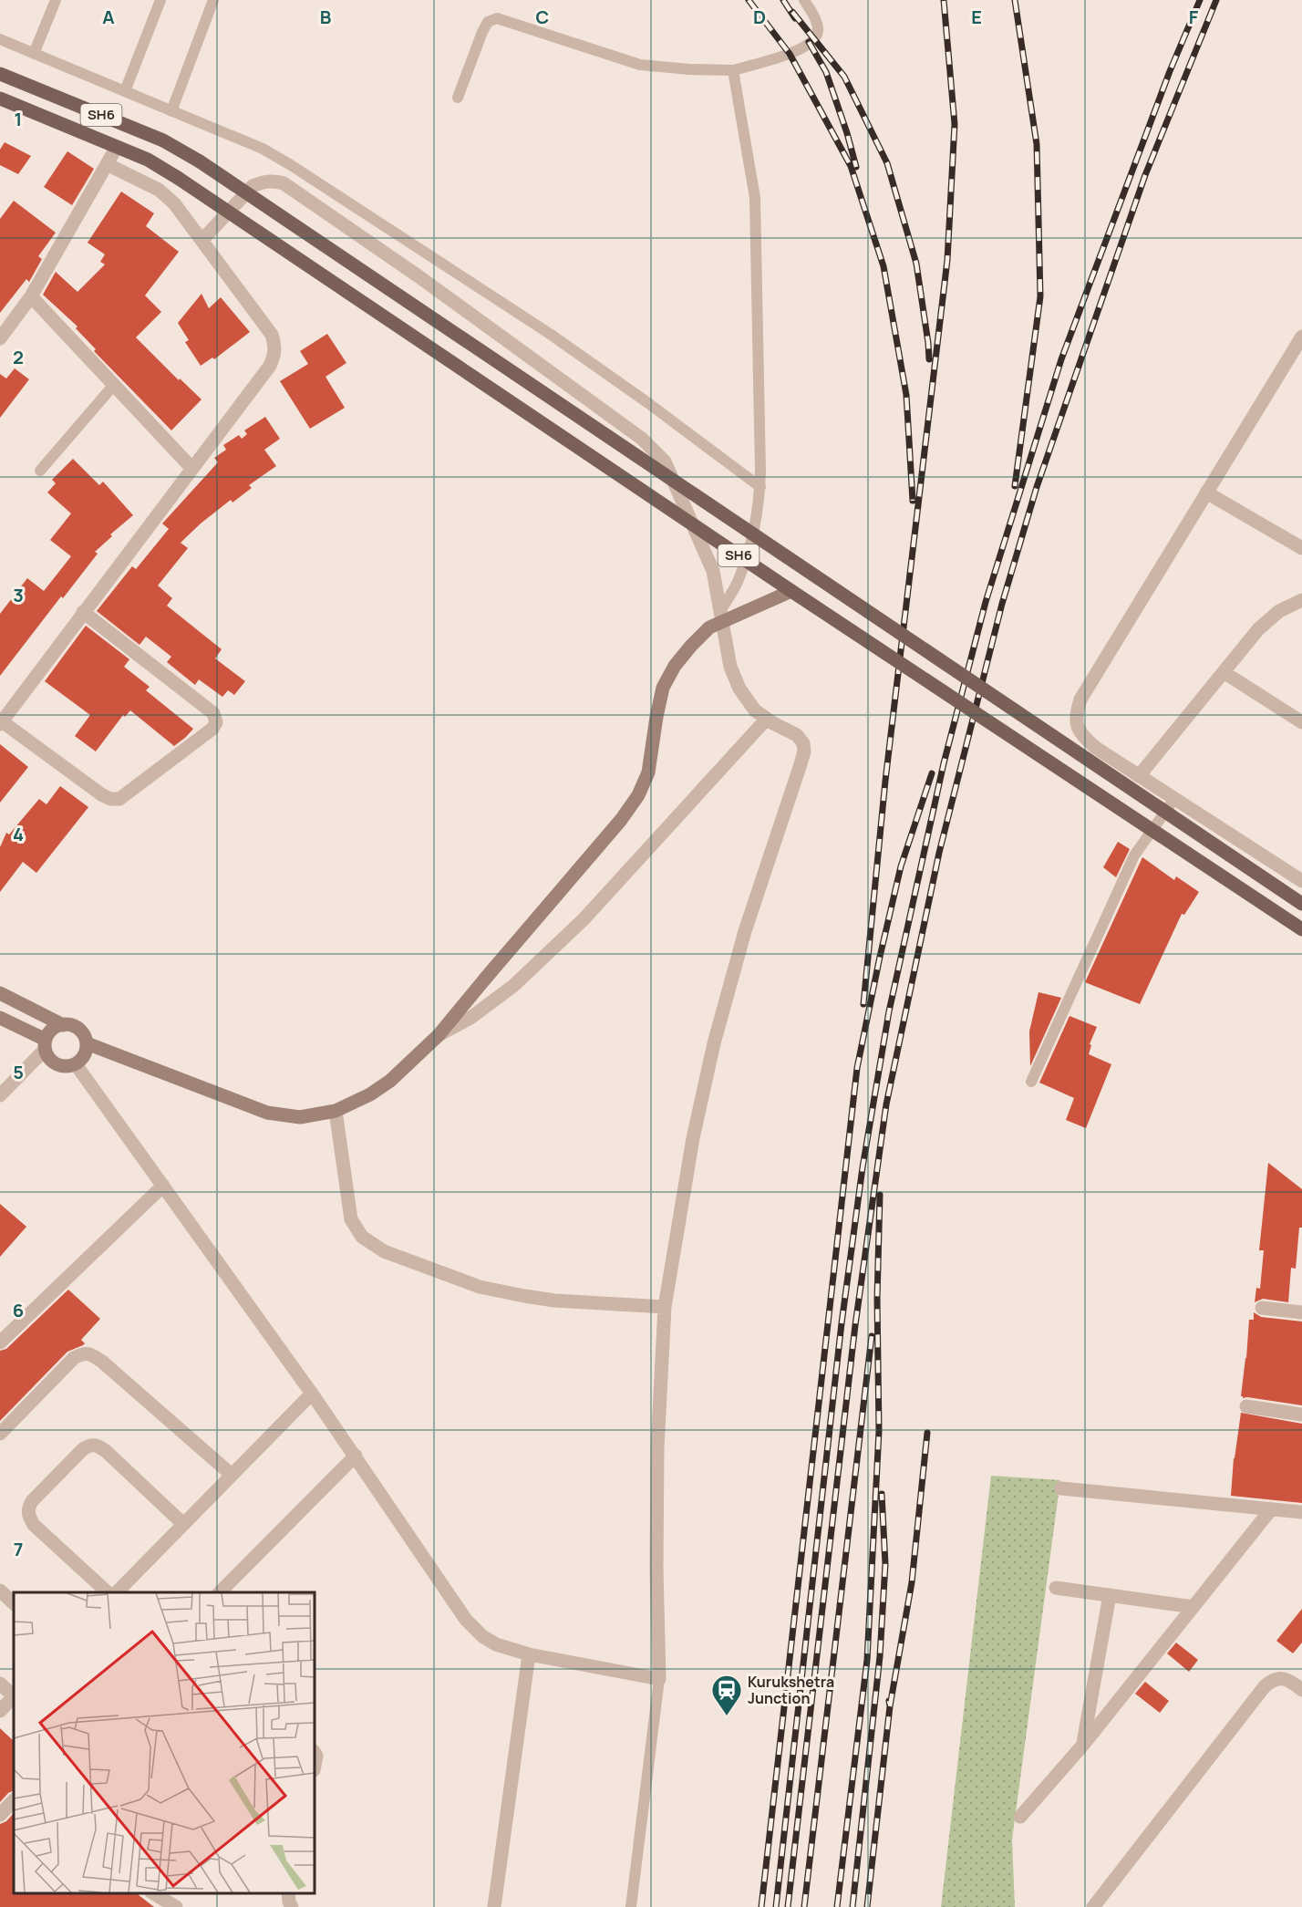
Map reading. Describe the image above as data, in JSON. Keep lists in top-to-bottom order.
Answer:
{
  "streets": {
    "main road": ["SH6"]
  },
  "places": {
    "station": ["Kurukshetra Junction"]
  },
  "grid": {
    "columns": [
      "A",
      "B",
      "C",
      "D",
      "E",
      "F"
    ],
    "rows": [
      "1",
      "2",
      "3",
      "4",
      "5",
      "6",
      "7"
    ]
  }
}
